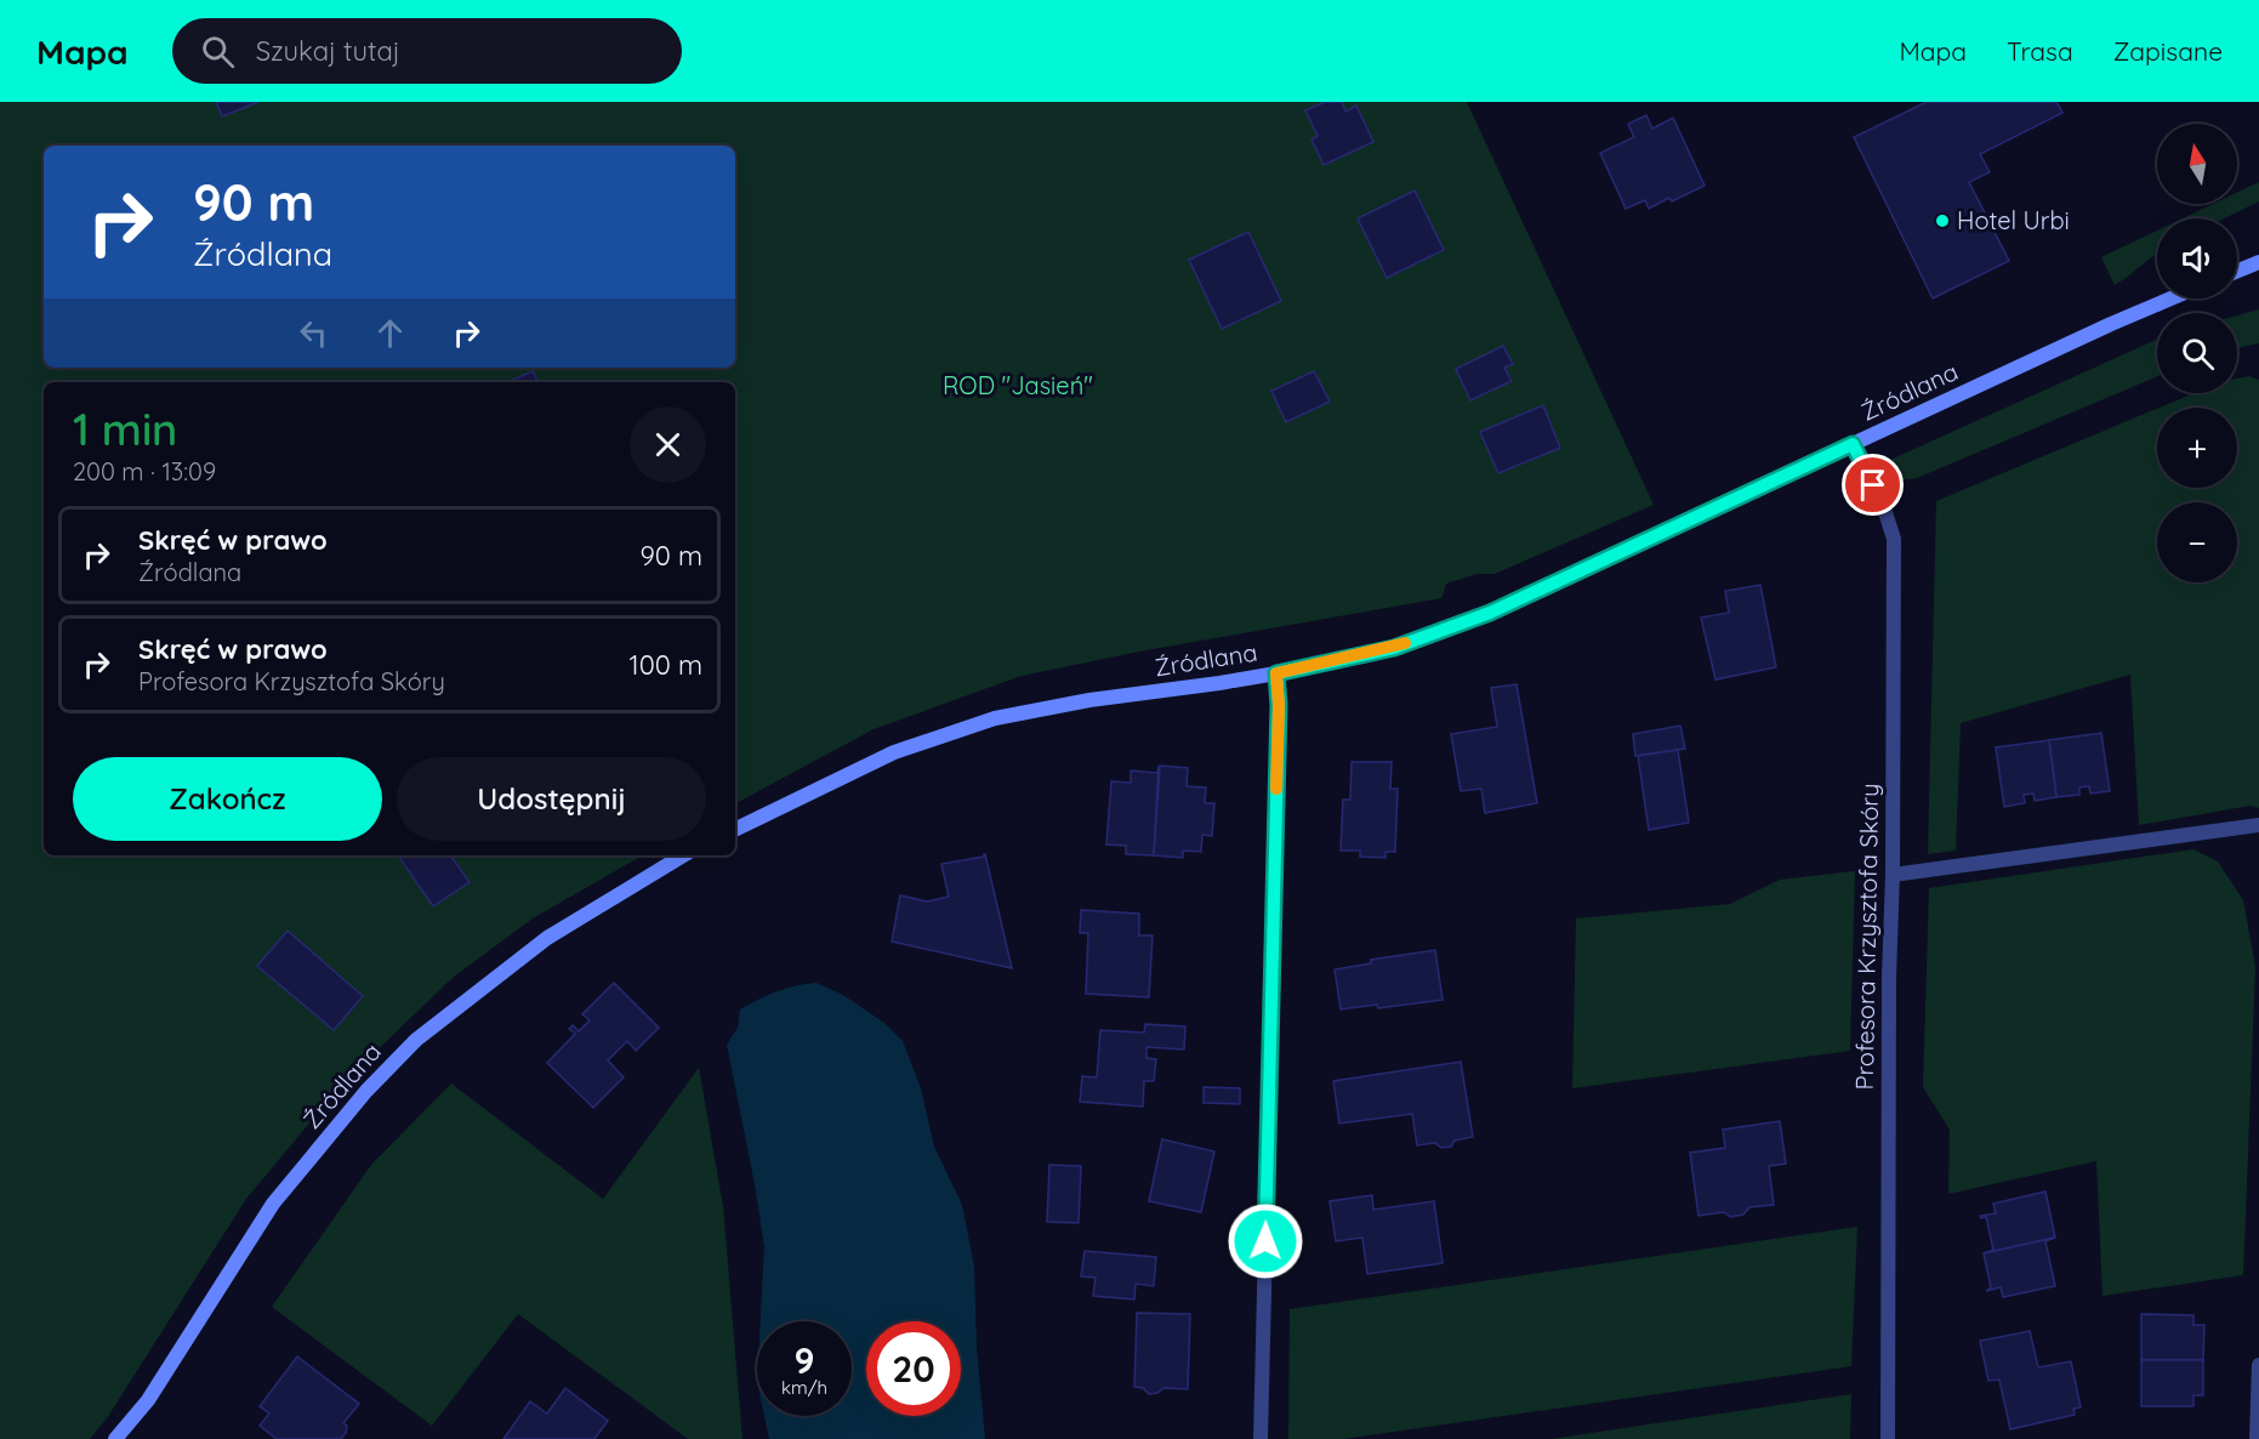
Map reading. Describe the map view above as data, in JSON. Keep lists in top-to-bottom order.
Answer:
{
  "streets": {
    "street": ["Źródlana", "Profesora Krzysztofa Skóry"]
  },
  "crossings": [
    ["Źródlana", "Profesora Krzysztofa Skóry"]
  ],
  "parks": ["ROD \"Jasień\""],
  "places": ["Hotel Urbi"],
  "north": "top",
  "page": {
    "header": "Mapa",
    "search": "Szukaj tutaj",
    "nav": ["Mapa", "Trasa", "Zapisane"],
    "map_buttons": ["+", "−"],
    "turn": ["90 m", "Źródlana"],
    "heading": ["1 min", "200 m · 13:09"],
    "list": [
      {
        "name": "Skręć w prawo",
        "note": "Źródlana",
        "value": "90 m"
      },
      {
        "name": "Skręć w prawo",
        "note": "Profesora Krzysztofa Skóry",
        "value": "100 m"
      }
    ],
    "buttons": ["Zakończ", "Udostępnij"],
    "speed": "9 km/h",
    "limit": "20"
  }
}
